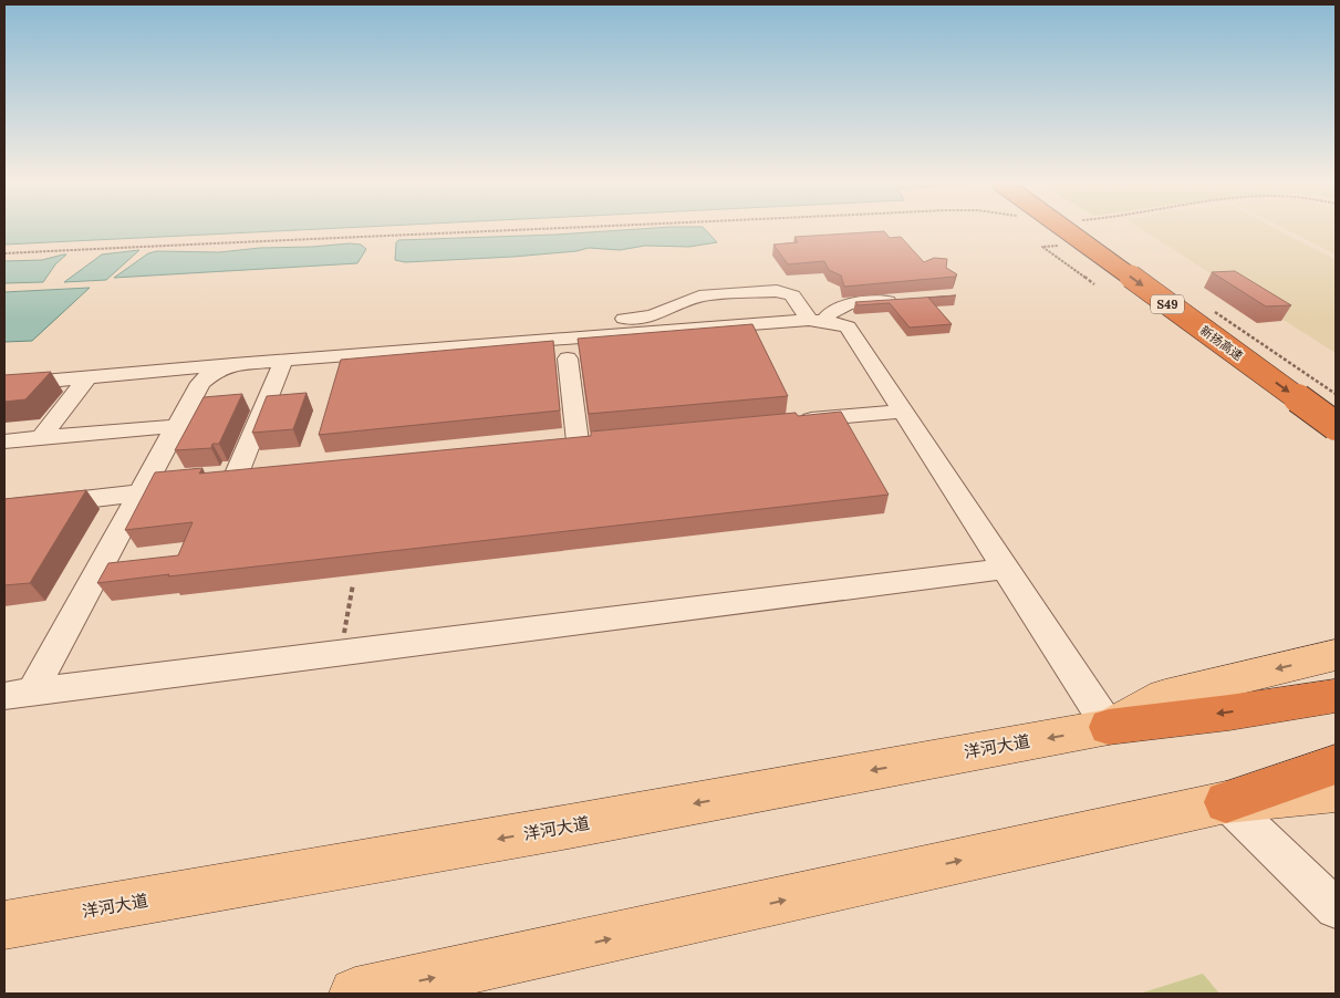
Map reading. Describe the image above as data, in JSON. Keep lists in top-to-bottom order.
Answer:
{
  "streets": {
    "highway": ["S49", "新扬高速", "洋河大道"]
  }
}
